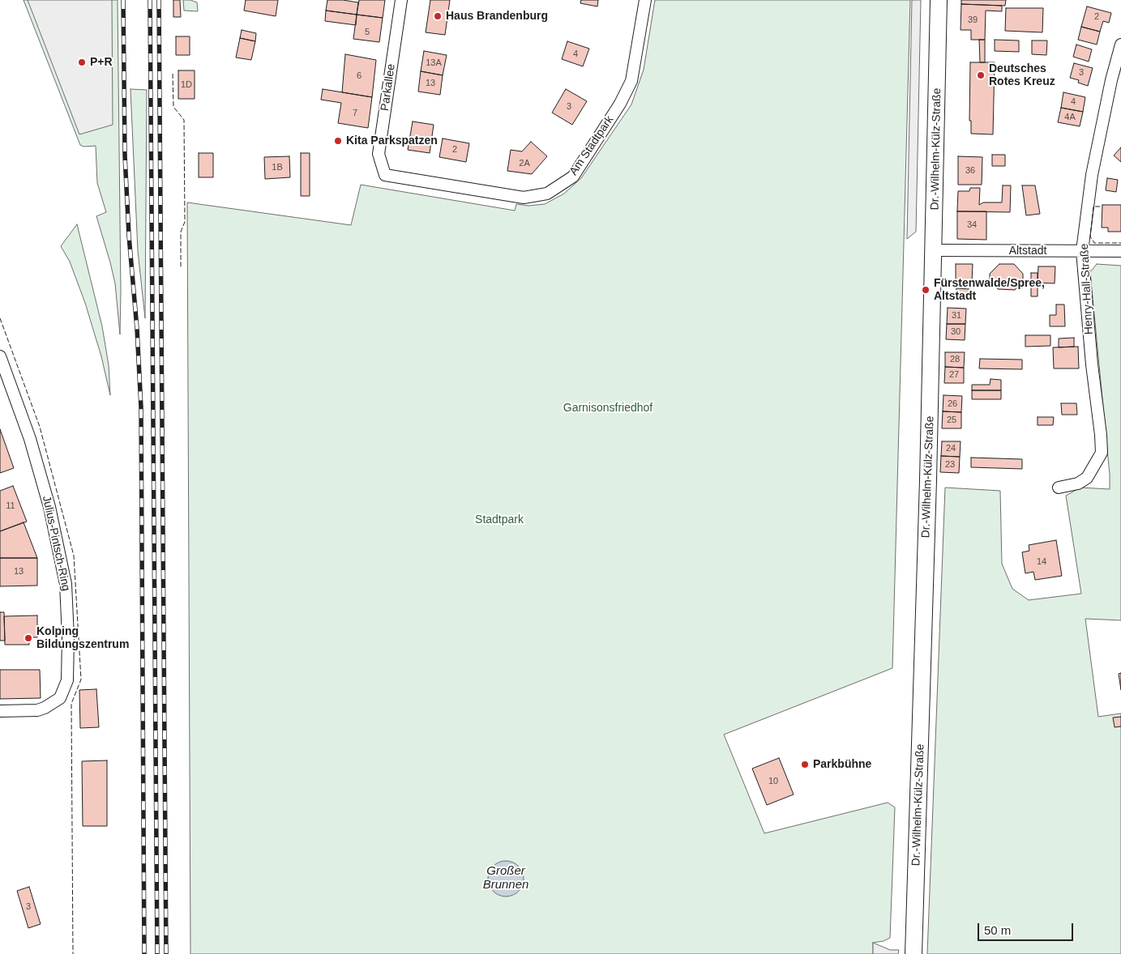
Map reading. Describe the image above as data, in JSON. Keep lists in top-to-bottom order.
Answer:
{
  "streets": {
    "main road": ["Dr.-Wilhelm-Külz-Straße"],
    "street": [
      "Parkallee",
      "Am Stadtpark",
      "Altstadt",
      "Henry-Hall-Straße",
      "Julius-Pintsch-Ring"
    ]
  },
  "crossings": [
    ["Parkallee", "Am Stadtpark"],
    ["Dr.-Wilhelm-Külz-Straße", "Altstadt"],
    ["Altstadt", "Henry-Hall-Straße"]
  ],
  "water": ["Großer Brunnen"],
  "parks": ["Garnisonsfriedhof", "Stadtpark"],
  "places": [
    "Haus Brandenburg",
    "P+R",
    "Deutsches Rotes Kreuz",
    "Kita Parkspatzen",
    "Fürstenwalde/Spree, Altstadt",
    "Kolping Bildungszentrum",
    "Parkbühne"
  ],
  "house_numbers": [
    "2",
    "39",
    "5",
    "4",
    "13A",
    "3",
    "6",
    "13",
    "1D",
    "4",
    "3",
    "7",
    "4A",
    "2",
    "2A",
    "1B",
    "36",
    "34",
    "31",
    "30",
    "28",
    "27",
    "26",
    "25",
    "24",
    "23",
    "11",
    "14",
    "13",
    "10",
    "3"
  ],
  "scale_bar": "50 m"
}
